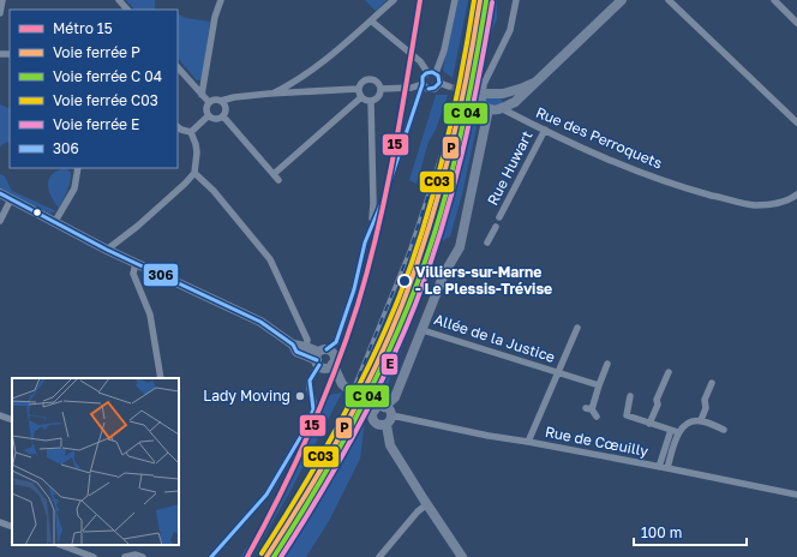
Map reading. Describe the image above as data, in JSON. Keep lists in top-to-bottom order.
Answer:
{
  "streets": {
    "street": [
      "Rue des Perroquets",
      "Rue Huwart",
      "Allée de la Justice",
      "Rue de Cœuilly"
    ]
  },
  "crossings": [
    ["Rue des Perroquets", "Rue Huwart"]
  ],
  "places": ["Villiers-sur-Marne - Le Plessis-Trévise", "Lady Moving"],
  "lines": [
    "metro line 15",
    "rail line P",
    "rail line C03",
    "rail line E",
    "transit line 306"
  ],
  "legend": [
    "Métro 15",
    "Voie ferrée P",
    "Voie ferrée C 04",
    "Voie ferrée C03",
    "Voie ferrée E",
    "306"
  ],
  "scale_bar": "100 m"
}
